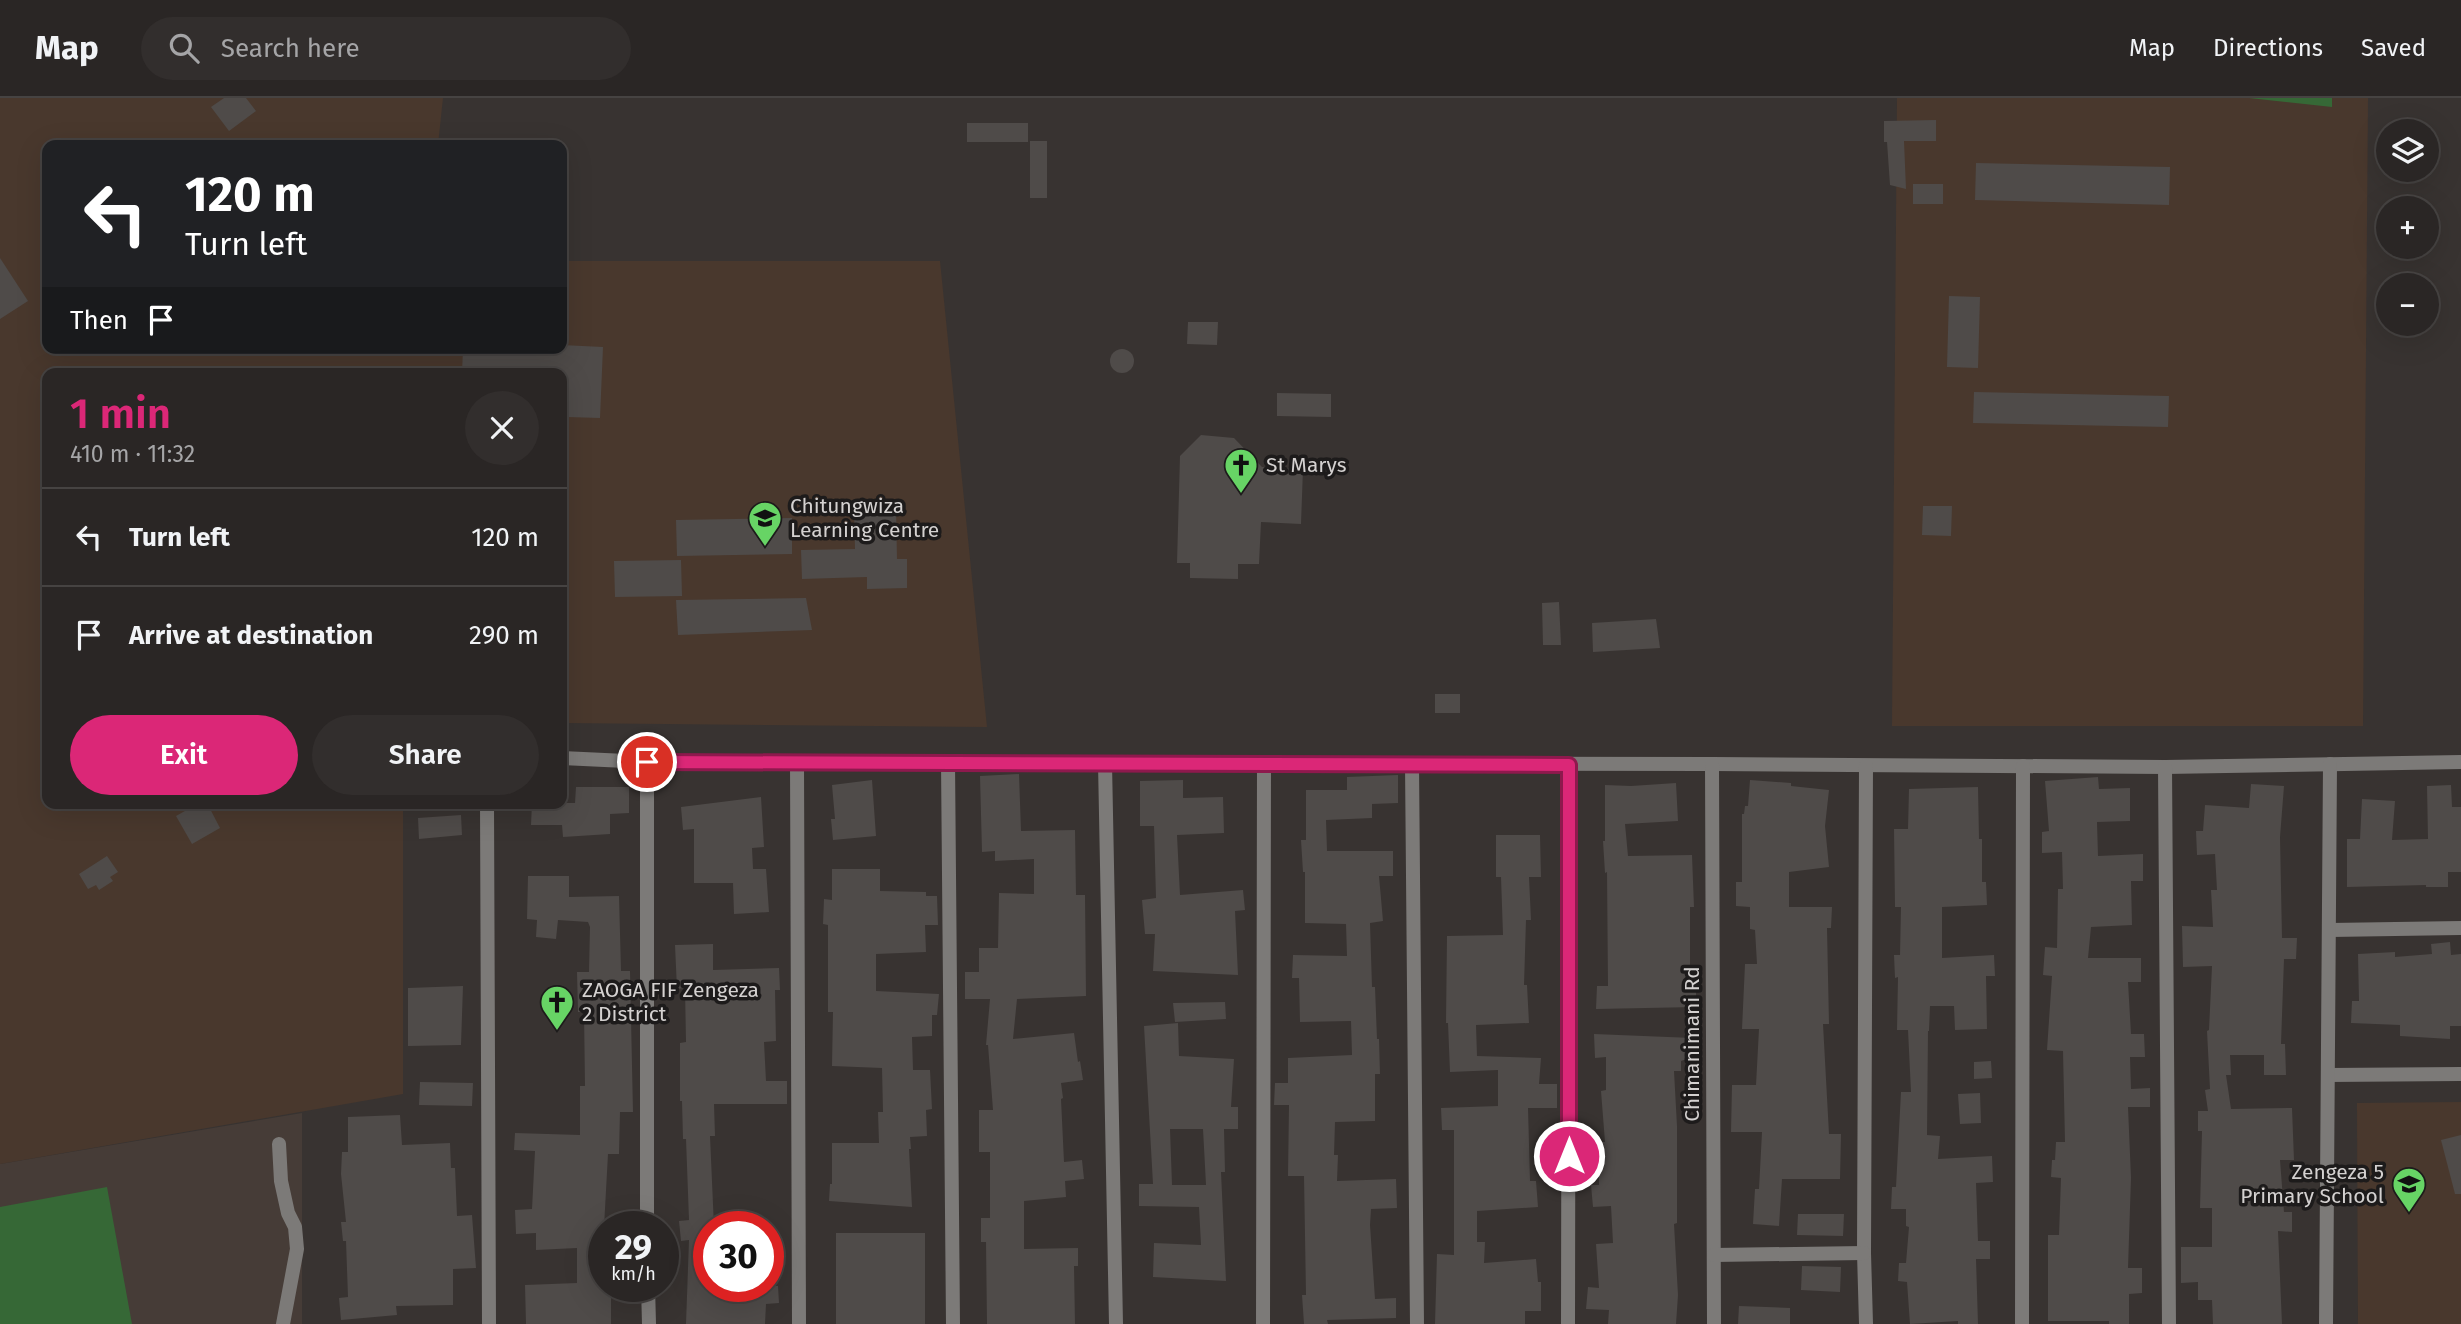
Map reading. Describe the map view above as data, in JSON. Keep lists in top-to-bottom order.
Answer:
{
  "streets": {
    "street": ["Chimanimani Rd"]
  },
  "places": {
    "church": ["St Marys", "ZAOGA FIF Zengeza 2 District"],
    "school or university": ["Chitungwiza Learning Centre", "Zengeza 5 Primary School"]
  },
  "page": {
    "header": "Map",
    "search": "Search here",
    "nav": ["Map", "Directions", "Saved"],
    "map_buttons": ["+", "−"],
    "turn": ["120 m", "Turn left"],
    "then": "Then",
    "heading": ["1 min", "410 m · 11:32"],
    "list": [
      {
        "name": "Turn left",
        "value": "120 m"
      },
      {
        "name": "Arrive at destination",
        "value": "290 m"
      }
    ],
    "buttons": ["Exit", "Share"],
    "speed": "29 km/h",
    "limit": "30"
  }
}
